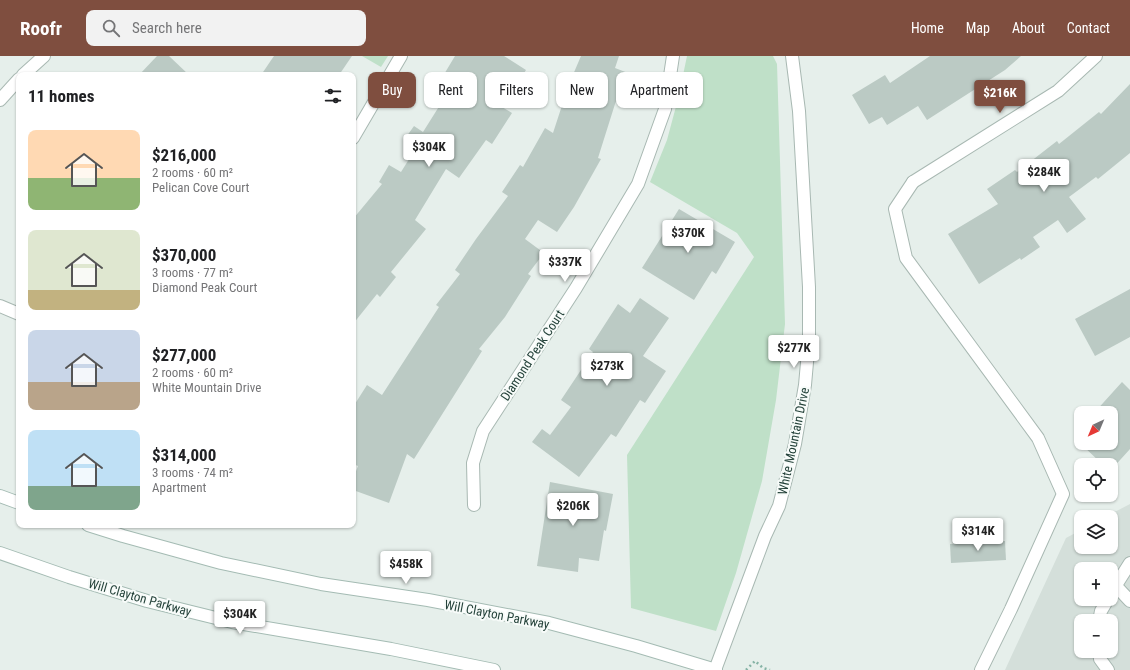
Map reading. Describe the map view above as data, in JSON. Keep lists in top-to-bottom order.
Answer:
{
  "streets": {
    "street": ["Diamond Peak Court", "White Mountain Drive", "Will Clayton Parkway"]
  },
  "crossings": [
    ["White Mountain Drive", "Will Clayton Parkway"]
  ],
  "north": "bottom left",
  "page": {
    "header": "Roofr",
    "search": "Search here",
    "nav": [
      "Home",
      "Map",
      "About",
      "Contact"
    ],
    "chip": [
      "Buy",
      "Rent",
      "Filters",
      "New",
      "Apartment"
    ],
    "heading": "11 homes",
    "price": [
      "$216K",
      "$304K",
      "$284K",
      "$370K",
      "$337K",
      "$277K",
      "$273K",
      "$206K",
      "$314K",
      "$458K",
      "$304K"
    ],
    "list": [
      {
        "name": "$216,000",
        "note": "2 rooms · 60 m² · Pelican Cove Court"
      },
      {
        "name": "$370,000",
        "note": "3 rooms · 77 m² · Diamond Peak Court"
      },
      {
        "name": "$277,000",
        "note": "2 rooms · 60 m² · White Mountain Drive"
      },
      {
        "name": "$314,000",
        "note": "3 rooms · 74 m² · Apartment"
      }
    ],
    "map_buttons": ["+", "−"]
  }
}
